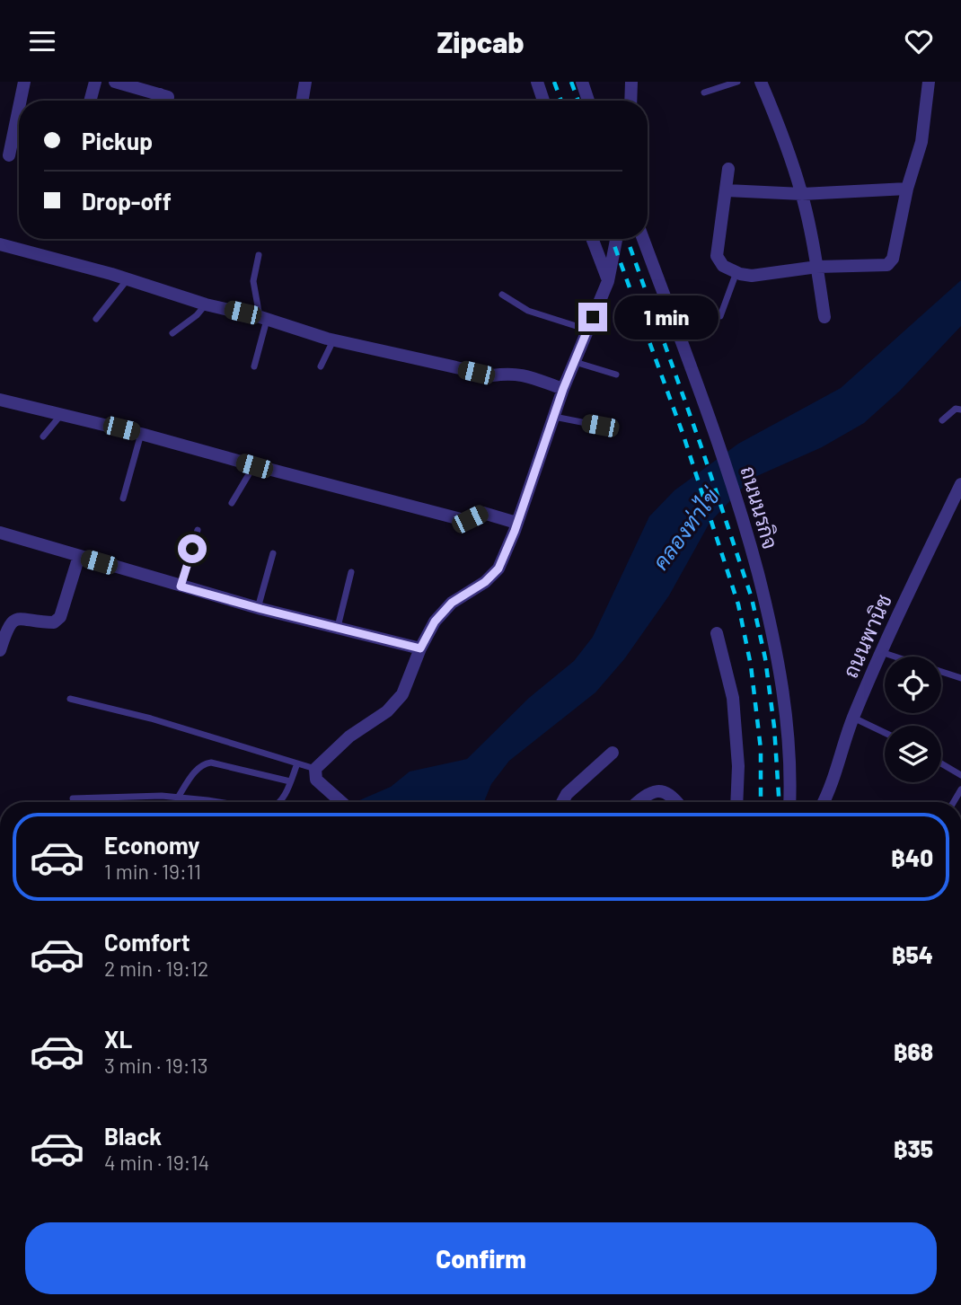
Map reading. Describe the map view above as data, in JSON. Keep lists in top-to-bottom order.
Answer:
{
  "streets": {
    "street": ["ถนนนรกิจ", "ถนนพานิช"]
  },
  "water": ["คลองท่าไข่"],
  "page": {
    "header": "Zipcab",
    "banner": ["Pickup", "Drop-off"],
    "bubble": "1 min",
    "list": [
      {
        "name": "Economy",
        "note": "1 min · 19:11",
        "value": "฿40"
      },
      {
        "name": "Comfort",
        "note": "2 min · 19:12",
        "value": "฿54"
      },
      {
        "name": "XL",
        "note": "3 min · 19:13",
        "value": "฿68"
      },
      {
        "name": "Black",
        "note": "4 min · 19:14",
        "value": "฿35"
      }
    ],
    "buttons": "Confirm"
  }
}
